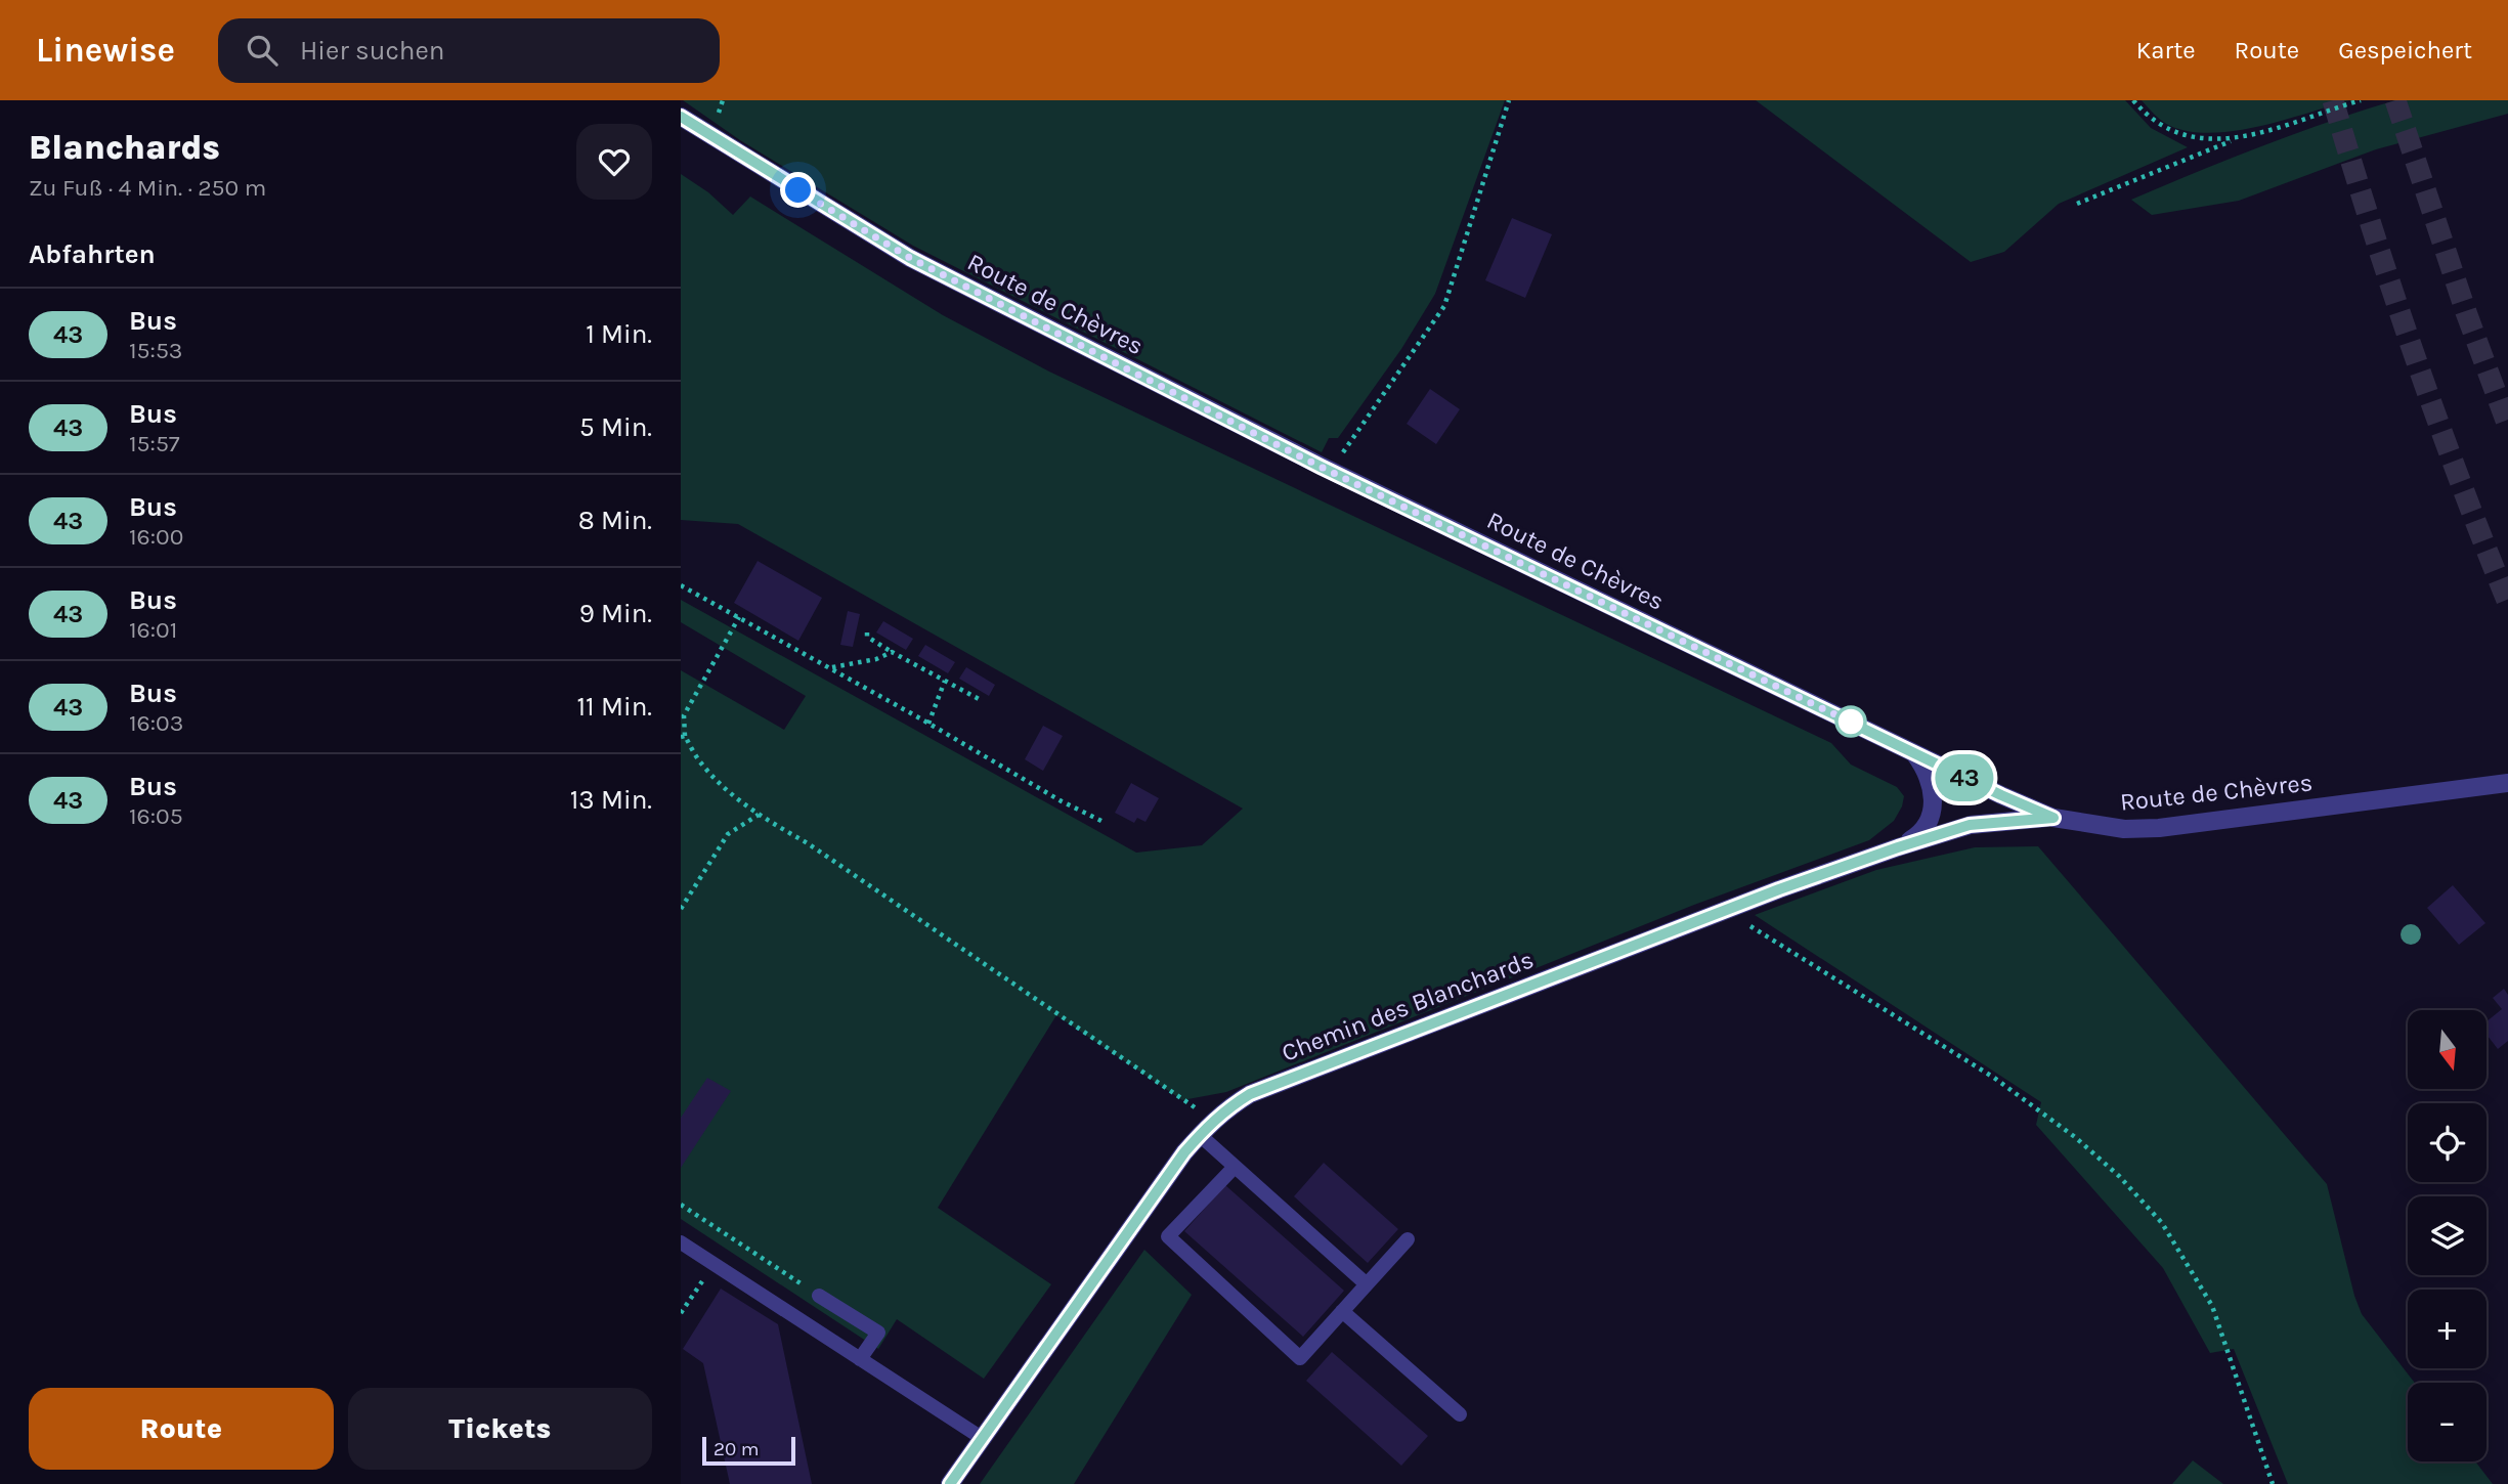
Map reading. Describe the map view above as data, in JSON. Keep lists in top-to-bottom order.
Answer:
{
  "streets": {
    "street": ["Route de Chèvres", "Chemin des Blanchards"]
  },
  "crossings": [
    ["Route de Chèvres", "Chemin des Blanchards"]
  ],
  "lines": ["bus line 43"],
  "scale_bar": "20 m",
  "north": "bottom",
  "page": {
    "header": "Linewise",
    "search": "Hier suchen",
    "nav": ["Karte", "Route", "Gespeichert"],
    "heading": [
      ["Blanchards", "Zu Fuß · 4 Min. · 250 m"],
      "Abfahrten"
    ],
    "on_map": "43",
    "list": [
      {
        "mark": "43",
        "name": "Bus",
        "note": "15:53",
        "value": "1 Min."
      },
      {
        "mark": "43",
        "name": "Bus",
        "note": "15:57",
        "value": "5 Min."
      },
      {
        "mark": "43",
        "name": "Bus",
        "note": "16:00",
        "value": "8 Min."
      },
      {
        "mark": "43",
        "name": "Bus",
        "note": "16:01",
        "value": "9 Min."
      },
      {
        "mark": "43",
        "name": "Bus",
        "note": "16:03",
        "value": "11 Min."
      },
      {
        "mark": "43",
        "name": "Bus",
        "note": "16:05",
        "value": "13 Min."
      }
    ],
    "map_buttons": ["+", "−"],
    "buttons": ["Route", "Tickets"],
    "scale": "20 m"
  }
}
